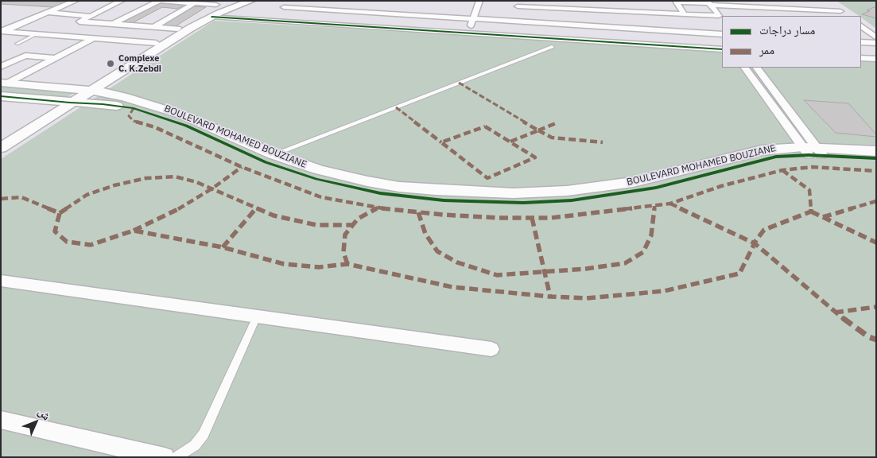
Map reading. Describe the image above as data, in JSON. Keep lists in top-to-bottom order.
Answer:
{
  "streets": {
    "street": ["BOULEVARD MOHAMED BOUZIANE"]
  },
  "places": ["Complexe C. K.Zebdi"],
  "legend": ["مسار دراجات", "ممر"],
  "north": "top right"
}
